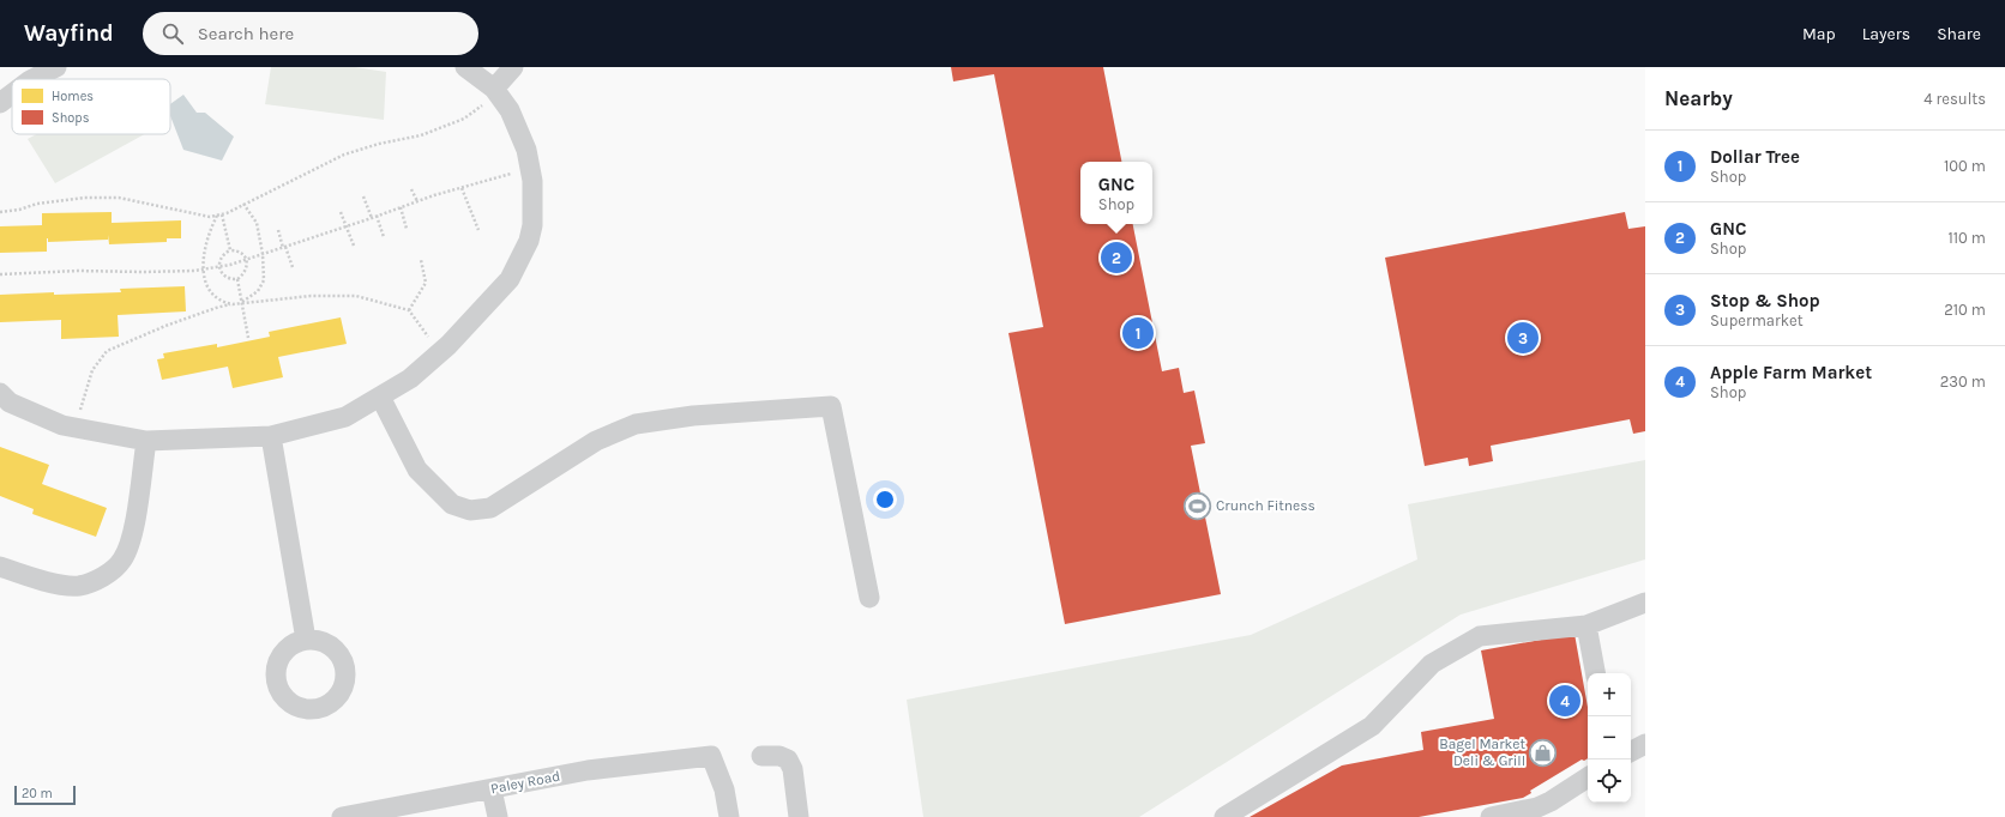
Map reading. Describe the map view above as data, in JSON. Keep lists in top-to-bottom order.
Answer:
{
  "streets": {
    "street": ["Paley Road"]
  },
  "places": {
    "sports": ["Crunch Fitness"],
    "shop": ["Bagel Market Deli & Grill"]
  },
  "legend": ["Homes", "Shops"],
  "scale_bar": "20 m",
  "page": {
    "header": "Wayfind",
    "search": "Search here",
    "nav": ["Map", "Layers", "Share"],
    "heading": ["Nearby", "4 results"],
    "list": [
      {
        "mark": "1",
        "name": "Dollar Tree",
        "note": "Shop",
        "value": "100 m"
      },
      {
        "mark": "2",
        "name": "GNC",
        "note": "Shop",
        "value": "110 m"
      },
      {
        "mark": "3",
        "name": "Stop & Shop",
        "note": "Supermarket",
        "value": "210 m"
      },
      {
        "mark": "4",
        "name": "Apple Farm Market",
        "note": "Shop",
        "value": "230 m"
      }
    ],
    "popup": ["GNC", "Shop"],
    "pins": [
      "2",
      "1",
      "3",
      "4"
    ],
    "map_buttons": ["+", "−"],
    "scale": "20 m"
  }
}
